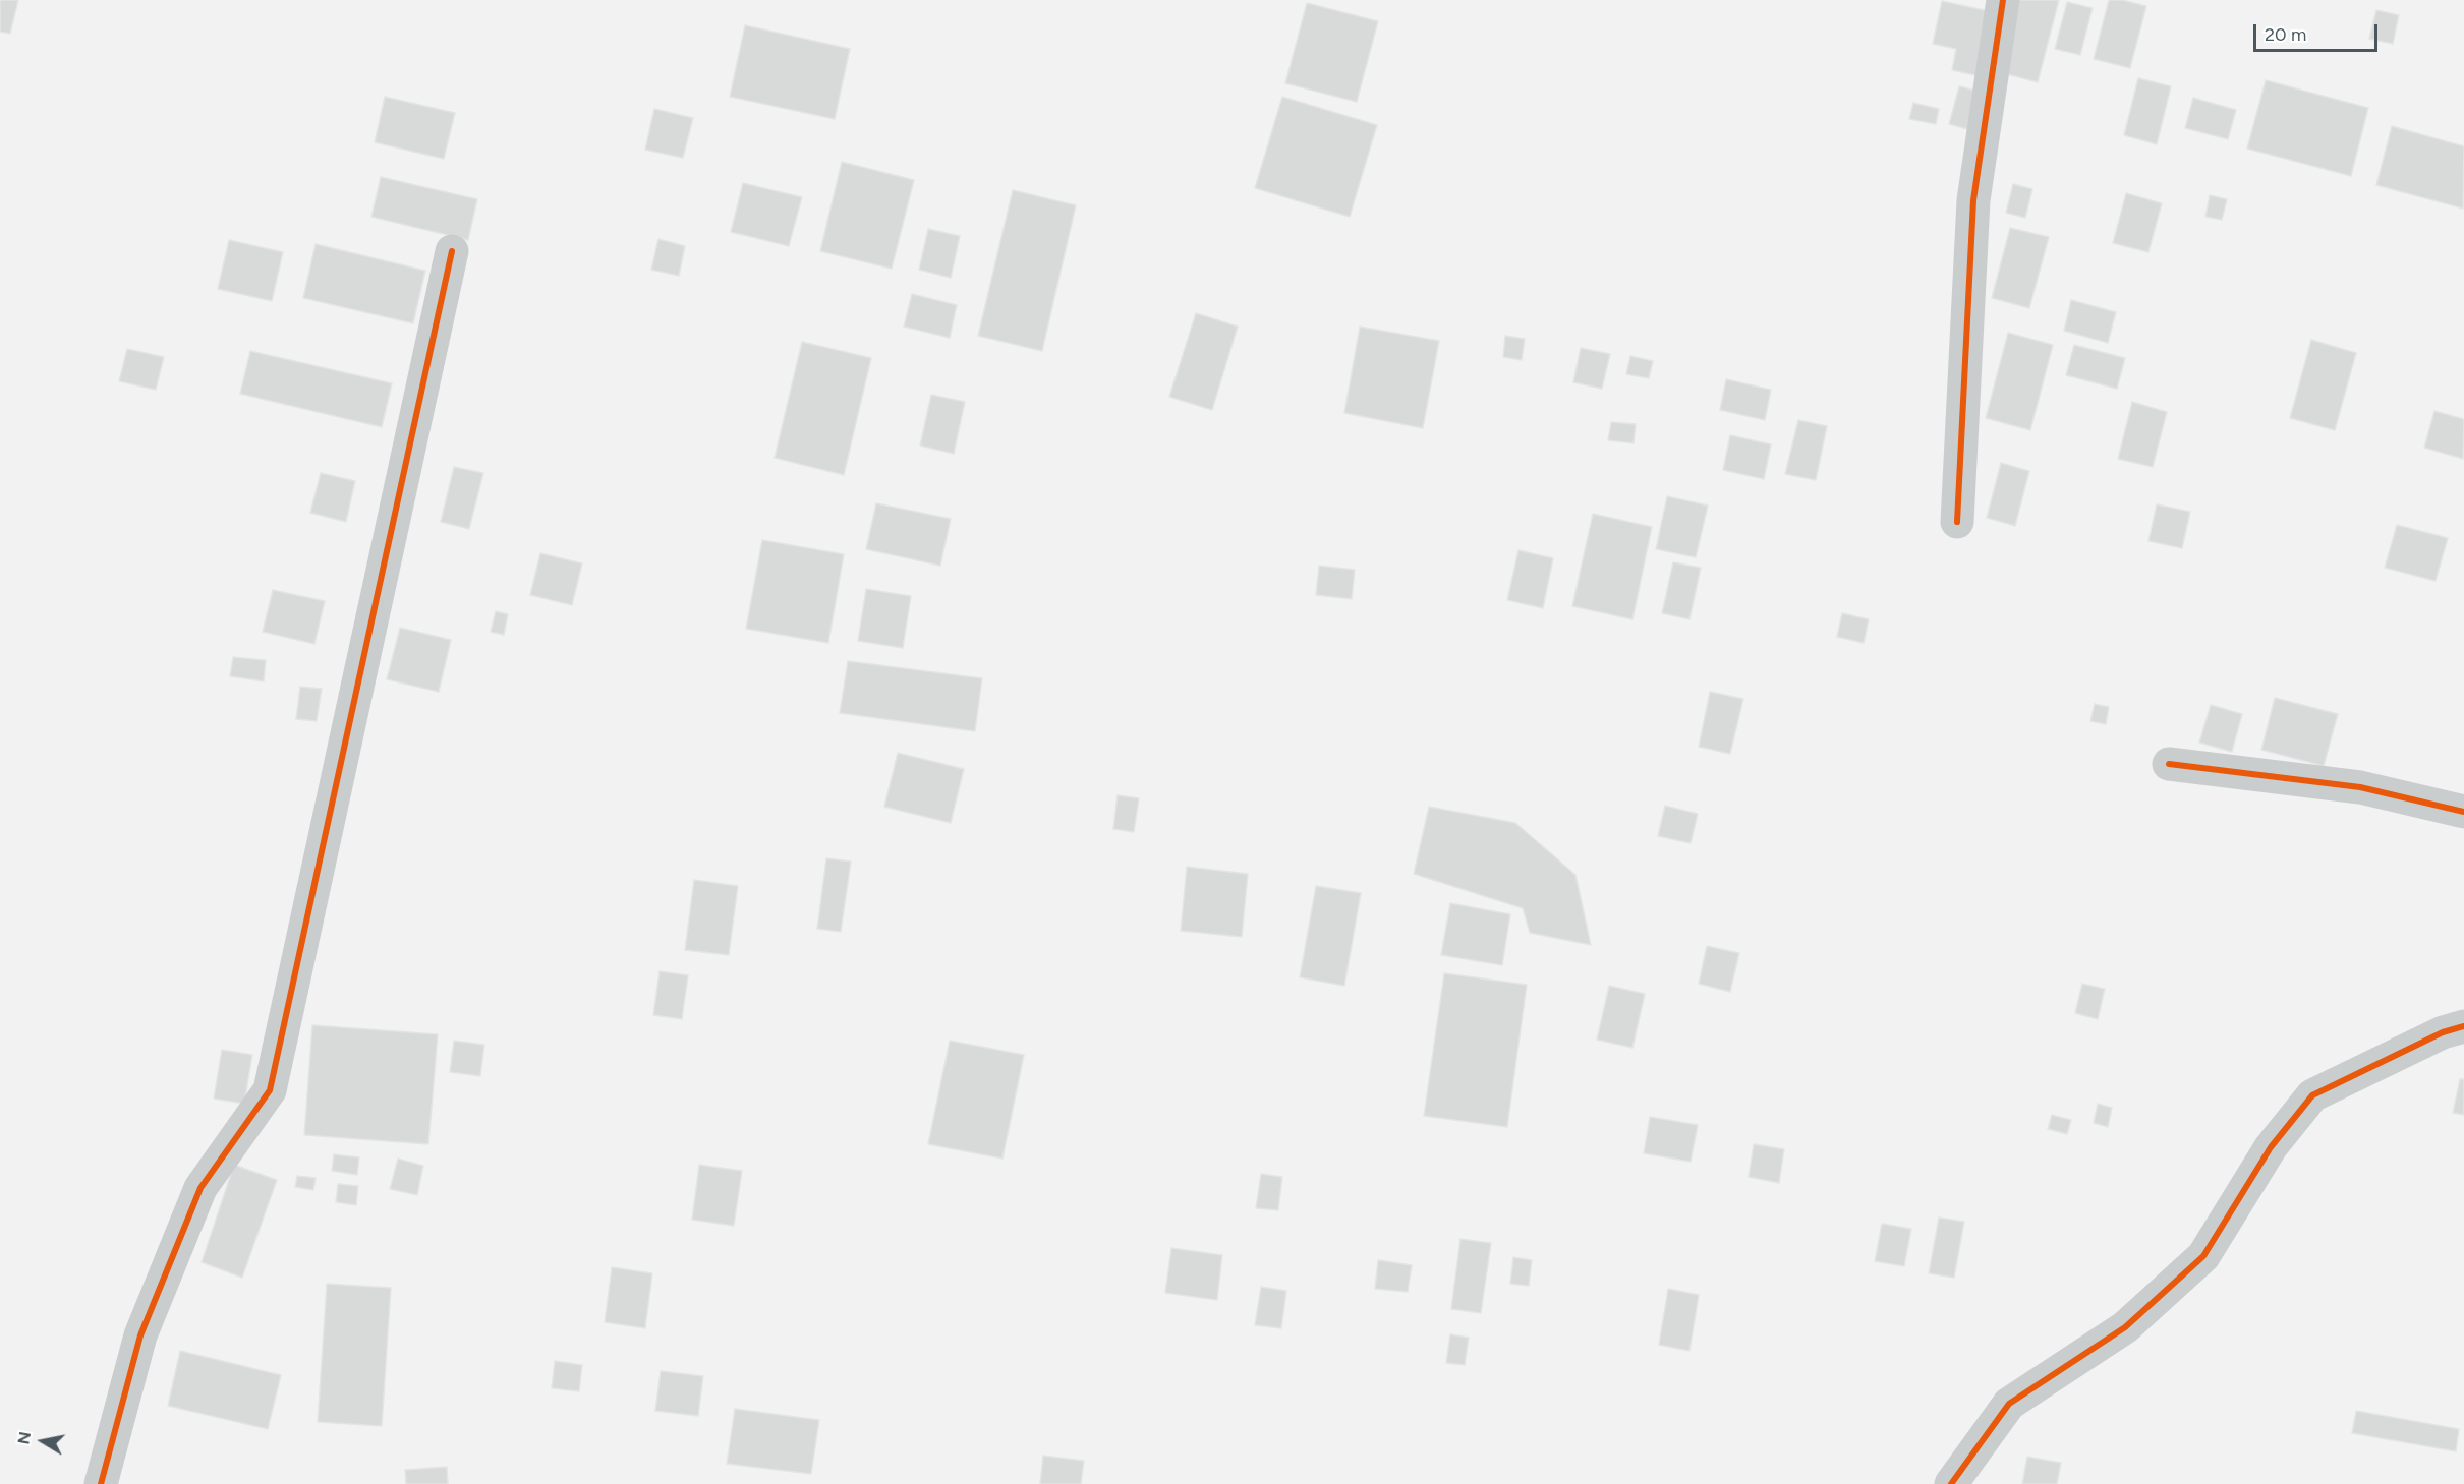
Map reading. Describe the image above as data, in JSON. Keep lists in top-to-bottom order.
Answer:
{
  "scale_bar": "20 m",
  "north": "left"
}
